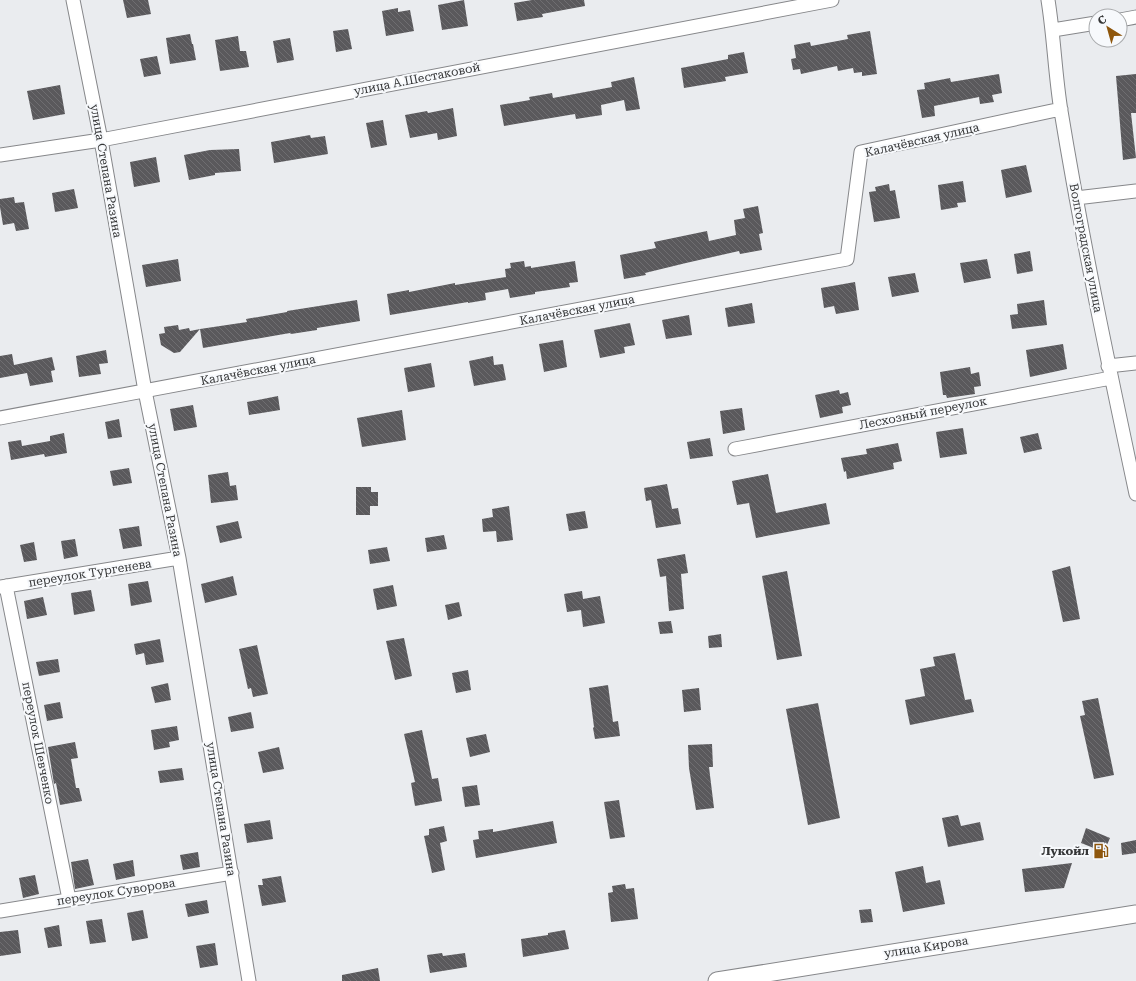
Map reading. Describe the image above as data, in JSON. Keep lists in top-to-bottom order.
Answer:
{
  "streets": {
    "street": [
      "улица А.Шестаковой",
      "Калачёвская улица",
      "улица Степана Разина",
      "Волгоградская улица",
      "Лесхозный переулок",
      "переулок Тургенева",
      "переулок Шевченко",
      "переулок Суворова",
      "улица Кирова"
    ]
  },
  "crossings": [
    ["улица А.Шестаковой", "улица Степана Разина"],
    ["Калачёвская улица", "улица Степана Разина"],
    ["Калачёвская улица", "Волгоградская улица"],
    ["улица Степана Разина", "переулок Тургенева"],
    ["улица Степана Разина", "переулок Суворова"],
    ["Волгоградская улица", "Лесхозный переулок"],
    ["переулок Тургенева", "переулок Шевченко"],
    ["переулок Шевченко", "переулок Суворова"]
  ],
  "places": {
    "fuel station": ["Лукойл"]
  },
  "north": "top left"
}
